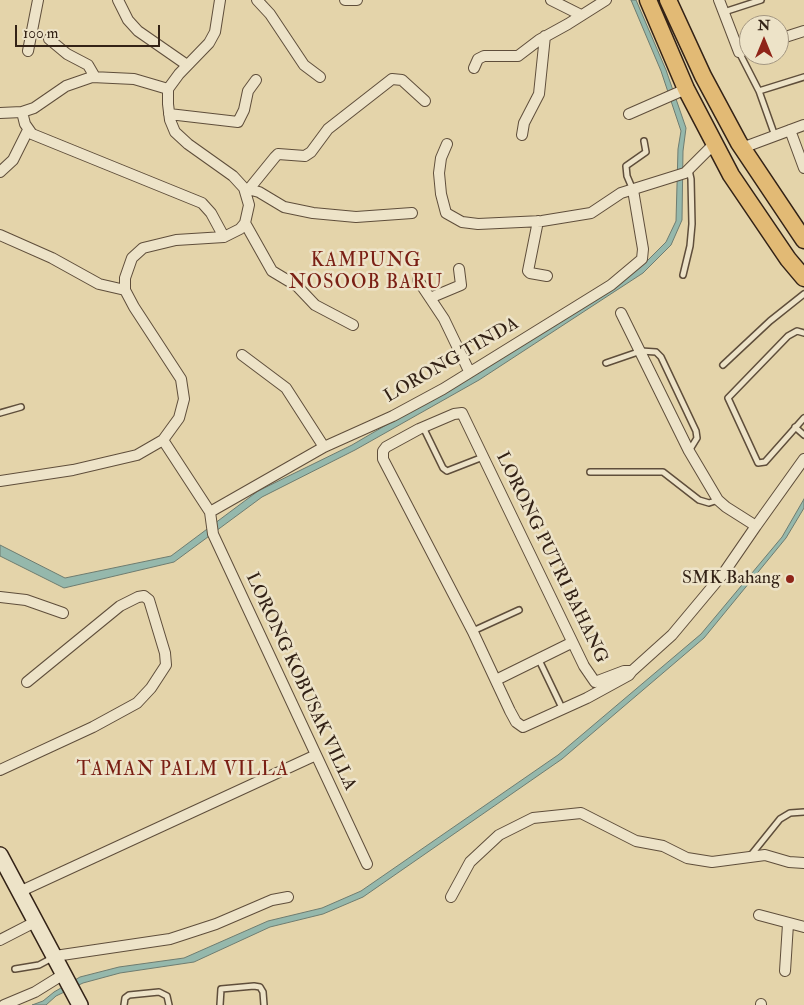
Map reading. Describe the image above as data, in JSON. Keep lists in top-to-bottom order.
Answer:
{
  "streets": {
    "street": ["LORONG TINDA", "LORONG PUTRI BAHANG", "LORONG KOBUSAK VILLA"]
  },
  "crossings": [
    ["LORONG TINDA", "LORONG KOBUSAK VILLA"]
  ],
  "districts": ["KAMPUNG NOSOOB BARU", "TAMAN PALM VILLA"],
  "places": ["SMK Bahang"],
  "scale_bar": "100 m",
  "north": "top"
}
